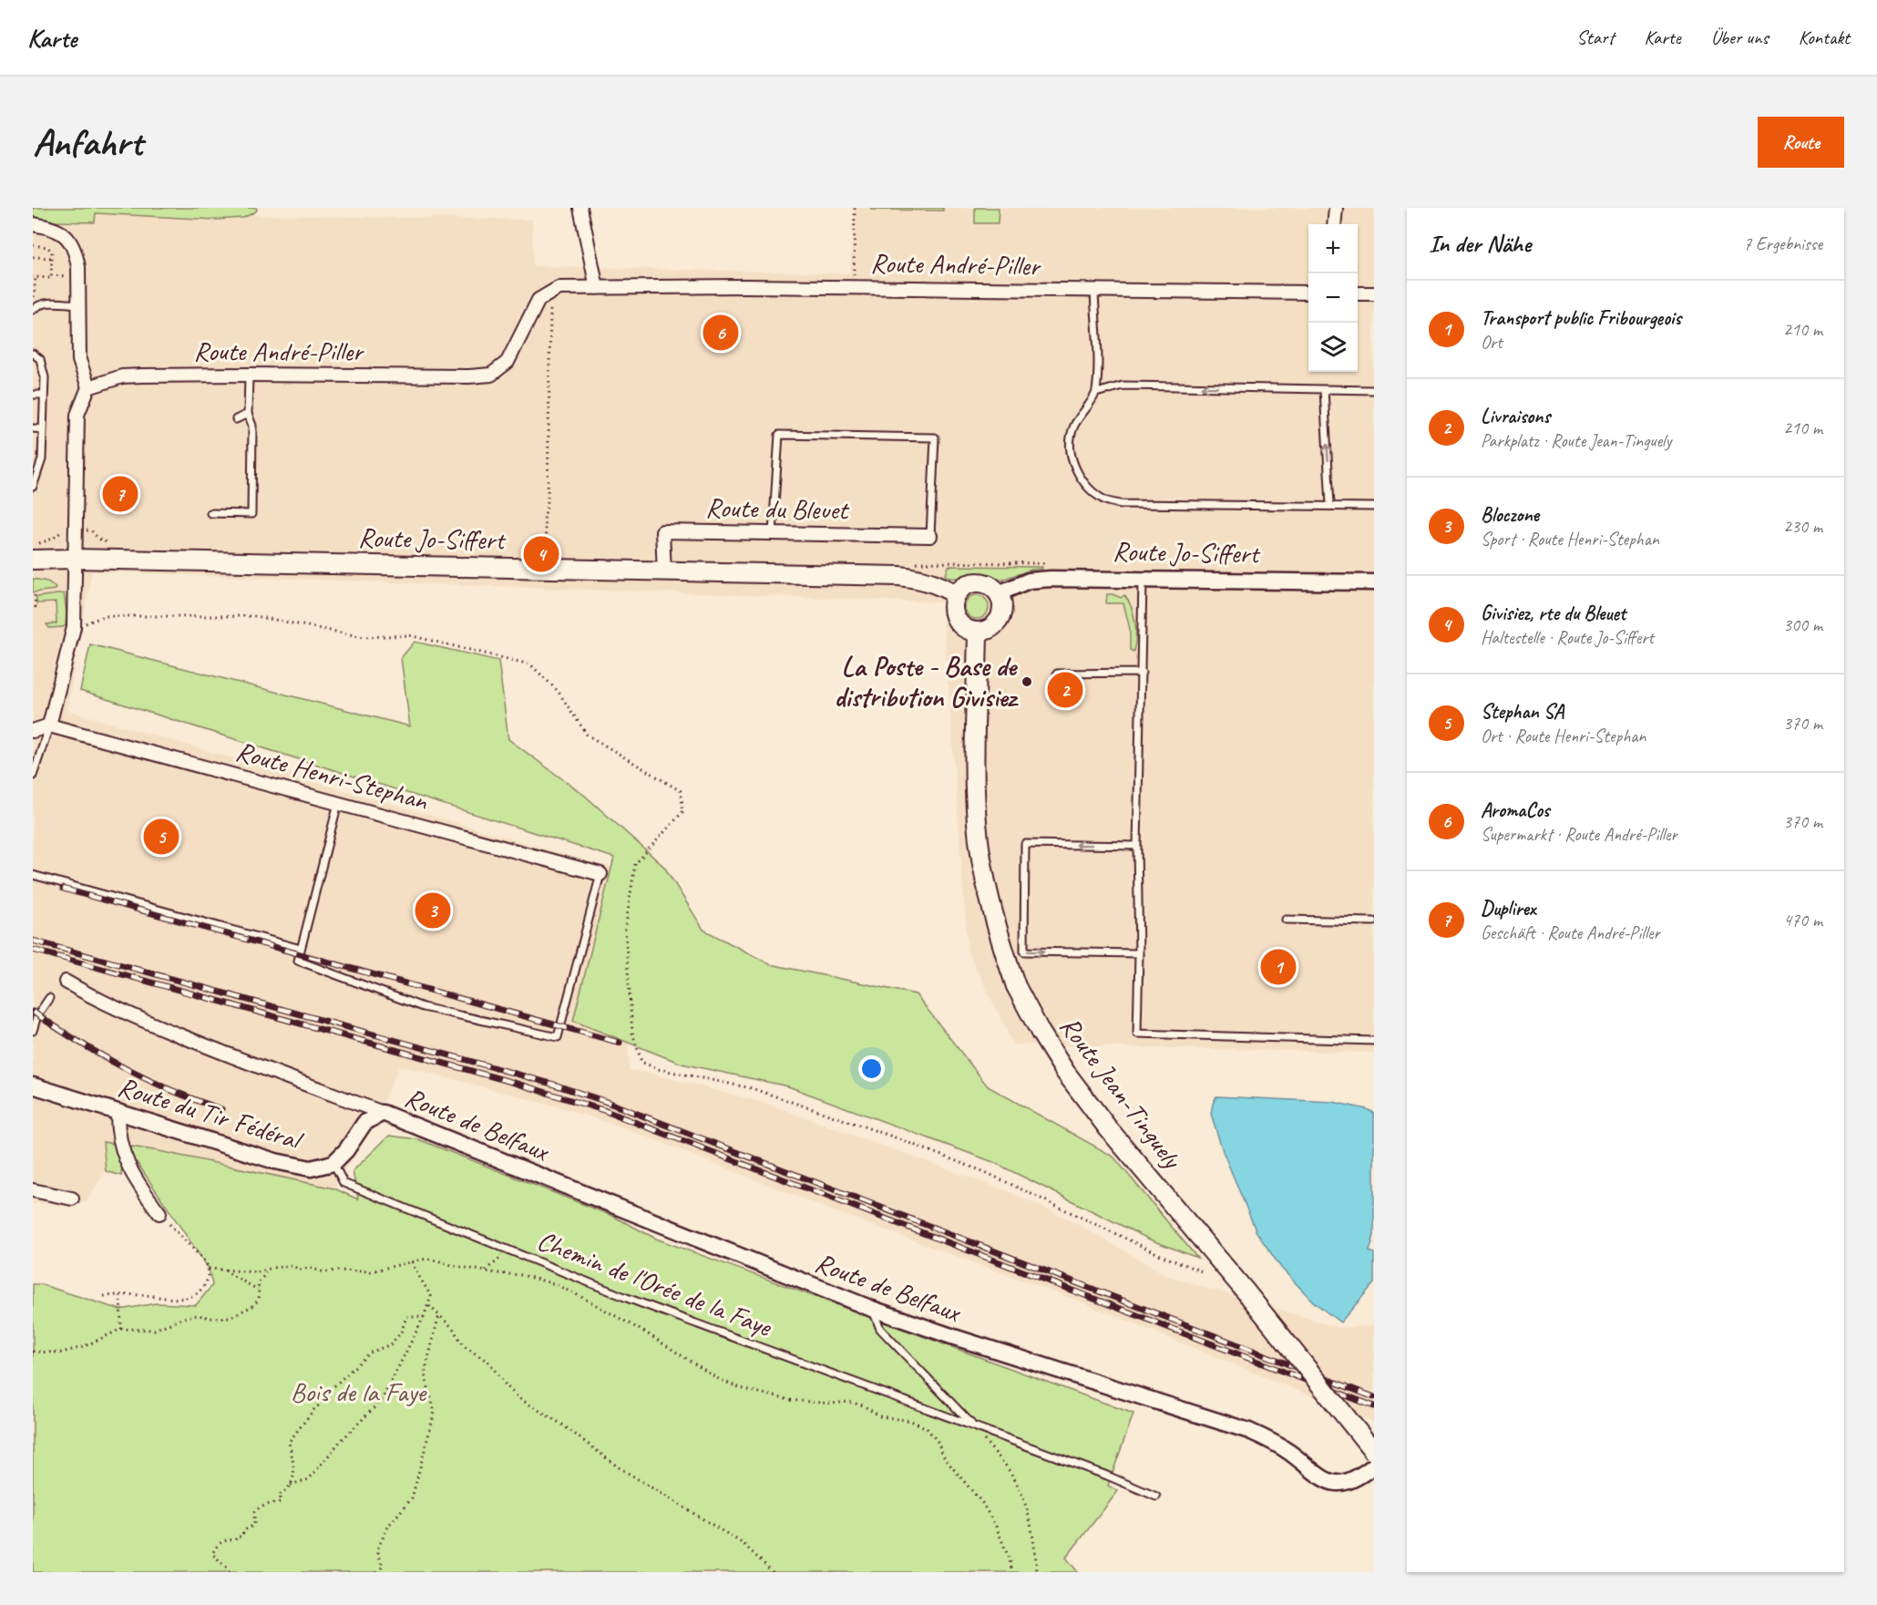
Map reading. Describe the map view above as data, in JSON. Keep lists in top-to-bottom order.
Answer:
{
  "streets": {
    "main road": ["Route Jo-Siffert", "Route Jean-Tinguely"],
    "street": [
      "Route André-Piller",
      "Route du Bleuet",
      "Route Henri-Stephan",
      "Route du Tir Fédéral",
      "Route de Belfaux"
    ],
    "lane": ["Chemin de l'Orée de la Faye"]
  },
  "crossings": [
    ["Route du Bleuet", "Route Jo-Siffert"],
    ["Route Jo-Siffert", "Route Jean-Tinguely"],
    ["Route du Tir Fédéral", "Route de Belfaux"],
    ["Route du Tir Fédéral", "Chemin de l'Orée de la Faye"],
    ["Route de Belfaux", "Chemin de l'Orée de la Faye"]
  ],
  "parks": ["Bois de la Faye"],
  "places": ["La Poste - Base de distribution Givisiez"],
  "page": {
    "header": "Karte",
    "nav": [
      "Start",
      "Karte",
      "Über uns",
      "Kontakt"
    ],
    "buttons": "Route",
    "title": "Anfahrt",
    "heading": ["In der Nähe", "7 Ergebnisse"],
    "map_buttons": ["+", "−"],
    "list": [
      {
        "mark": "1",
        "name": "Transport public Fribourgeois",
        "note": "Ort",
        "value": "210 m"
      },
      {
        "mark": "2",
        "name": "Livraisons",
        "note": "Parkplatz · Route Jean-Tinguely",
        "value": "210 m"
      },
      {
        "mark": "3",
        "name": "Bloczone",
        "note": "Sport · Route Henri-Stephan",
        "value": "230 m"
      },
      {
        "mark": "4",
        "name": "Givisiez, rte du Bleuet",
        "note": "Haltestelle · Route Jo-Siffert",
        "value": "300 m"
      },
      {
        "mark": "5",
        "name": "Stephan SA",
        "note": "Ort · Route Henri-Stephan",
        "value": "370 m"
      },
      {
        "mark": "6",
        "name": "AromaCos",
        "note": "Supermarkt · Route André-Piller",
        "value": "370 m"
      },
      {
        "mark": "7",
        "name": "Duplirex",
        "note": "Geschäft · Route André-Piller",
        "value": "470 m"
      }
    ],
    "pins": [
      "6",
      "7",
      "4",
      "2",
      "5",
      "3",
      "1"
    ]
  }
}
